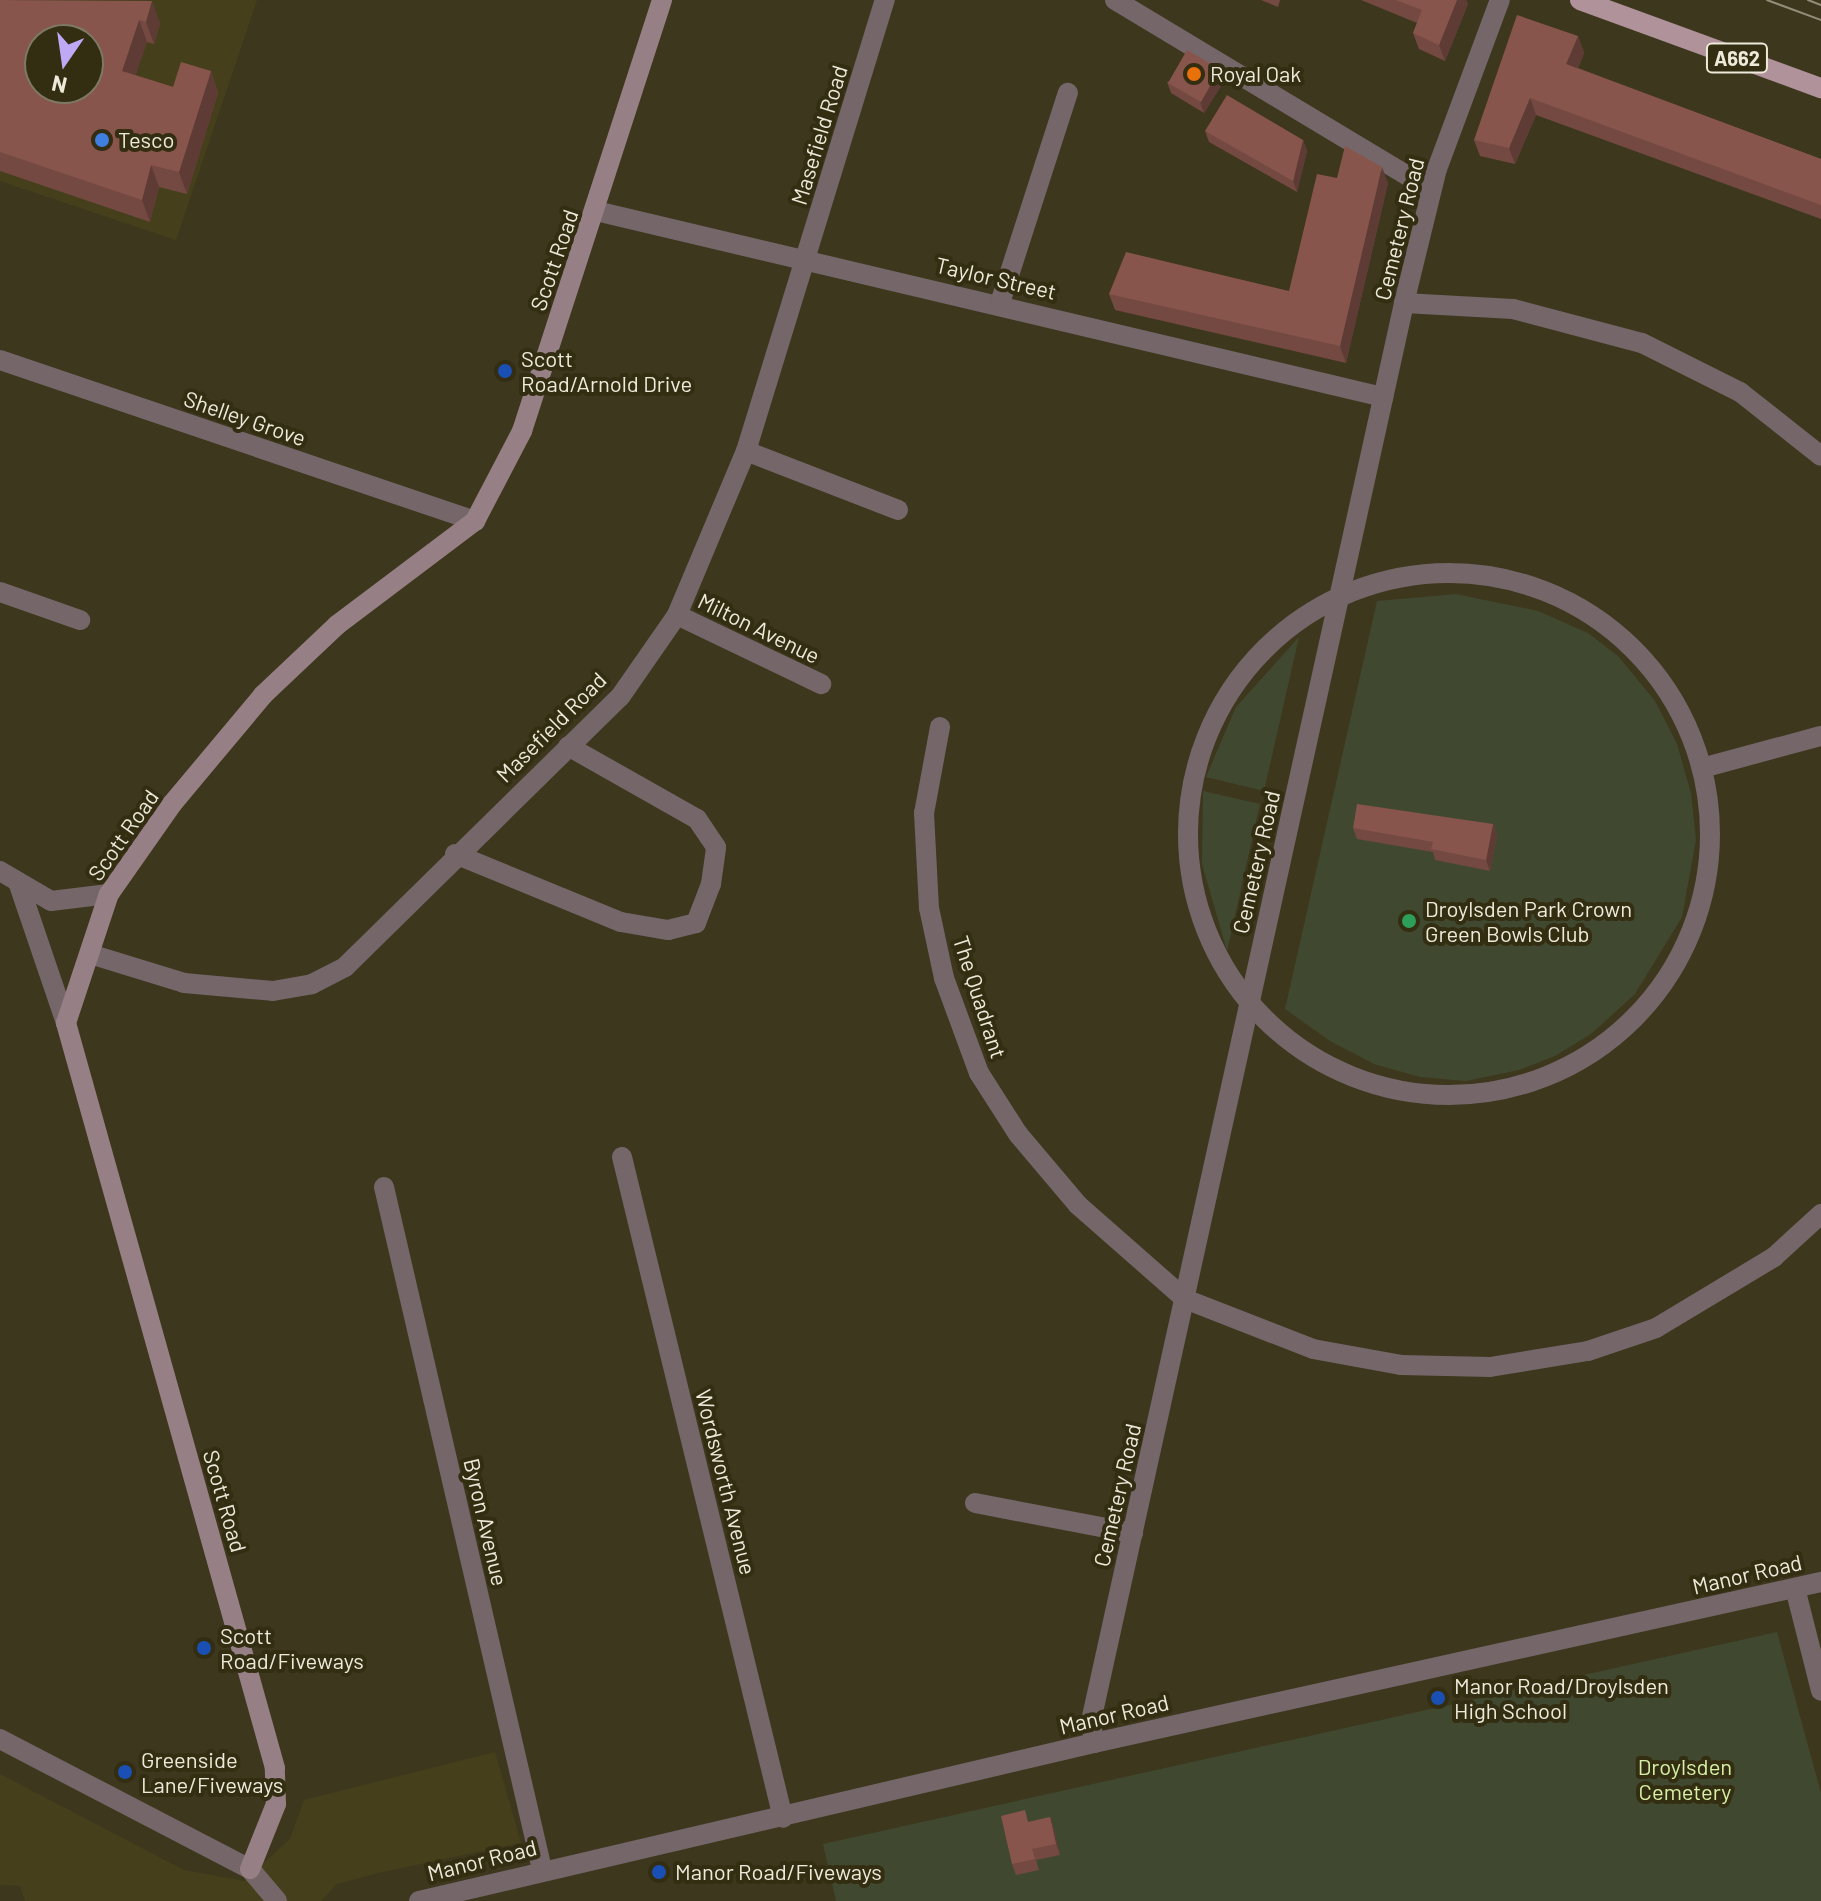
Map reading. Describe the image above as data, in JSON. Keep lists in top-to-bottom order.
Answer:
{
  "streets": {
    "main road": ["A662"],
    "street": [
      "Masefield Road",
      "Cemetery Road",
      "Scott Road",
      "Taylor Street",
      "Shelley Grove",
      "Milton Avenue",
      "The Quadrant",
      "Wordsworth Avenue",
      "Byron Avenue",
      "Manor Road"
    ]
  },
  "crossings": [
    ["Masefield Road", "Scott Road"],
    ["Masefield Road", "Taylor Street"],
    ["Masefield Road", "Milton Avenue"],
    ["Cemetery Road", "Taylor Street"],
    ["Cemetery Road", "The Quadrant"],
    ["Cemetery Road", "Manor Road"],
    ["Scott Road", "Taylor Street"],
    ["Scott Road", "Shelley Grove"],
    ["Wordsworth Avenue", "Manor Road"],
    ["Byron Avenue", "Manor Road"]
  ],
  "parks": ["Droylsden Cemetery"],
  "places": [
    "Royal Oak",
    "Tesco",
    "Scott Road/Arnold Drive",
    "Droylsden Park Crown Green Bowls Club",
    "Scott Road/Fiveways",
    "Manor Road/Droylsden High School",
    "Greenside Lane/Fiveways",
    "Manor Road/Fiveways"
  ],
  "north": "bottom"
}
